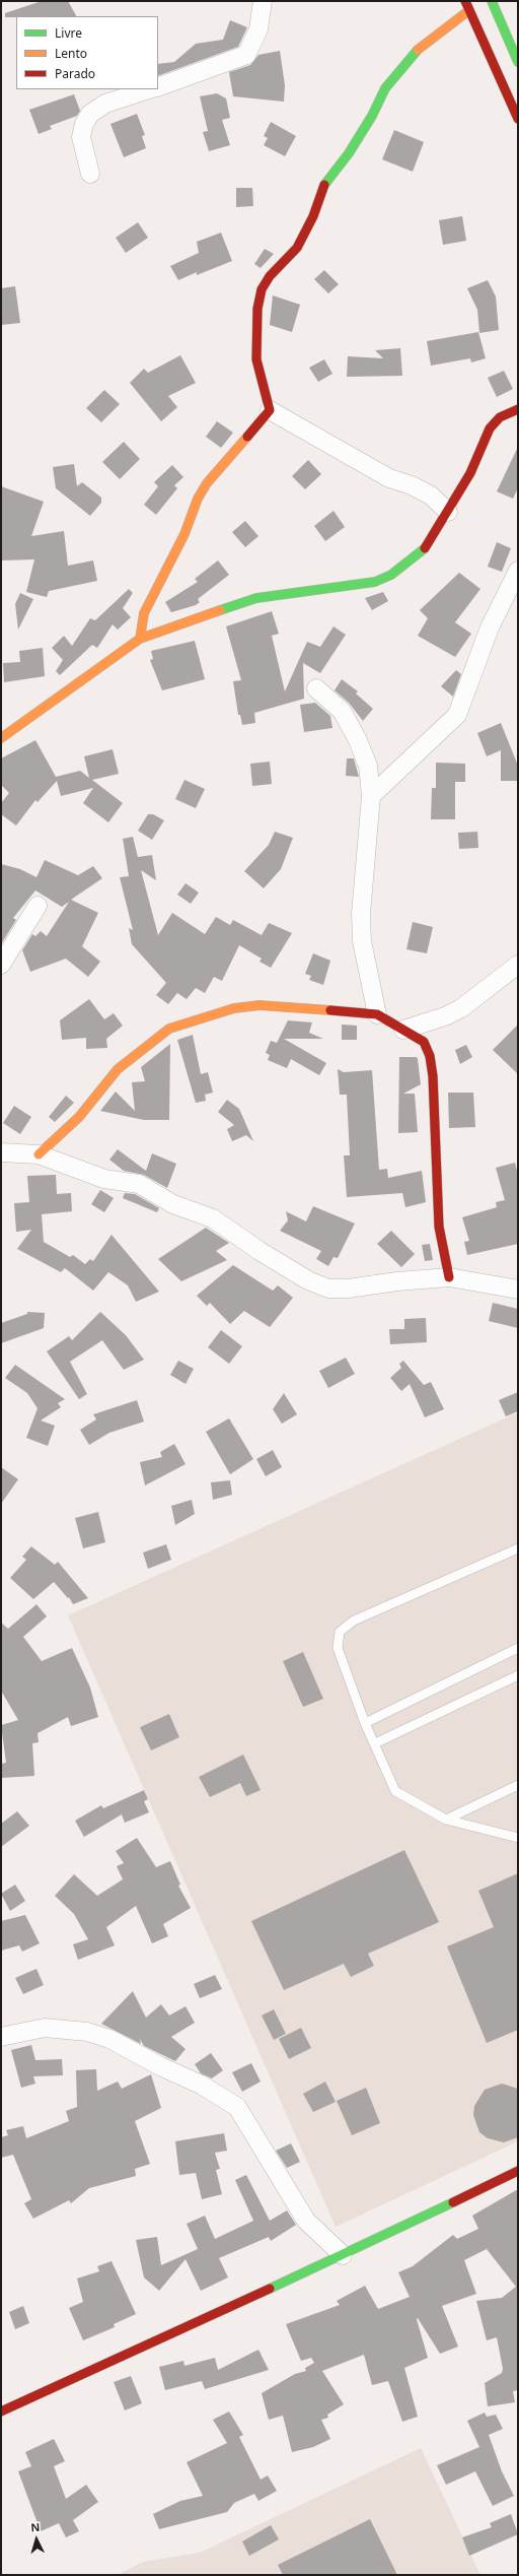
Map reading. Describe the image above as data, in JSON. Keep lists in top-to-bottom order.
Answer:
{
  "legend": ["Livre", "Lento", "Parado"],
  "north": "top"
}
